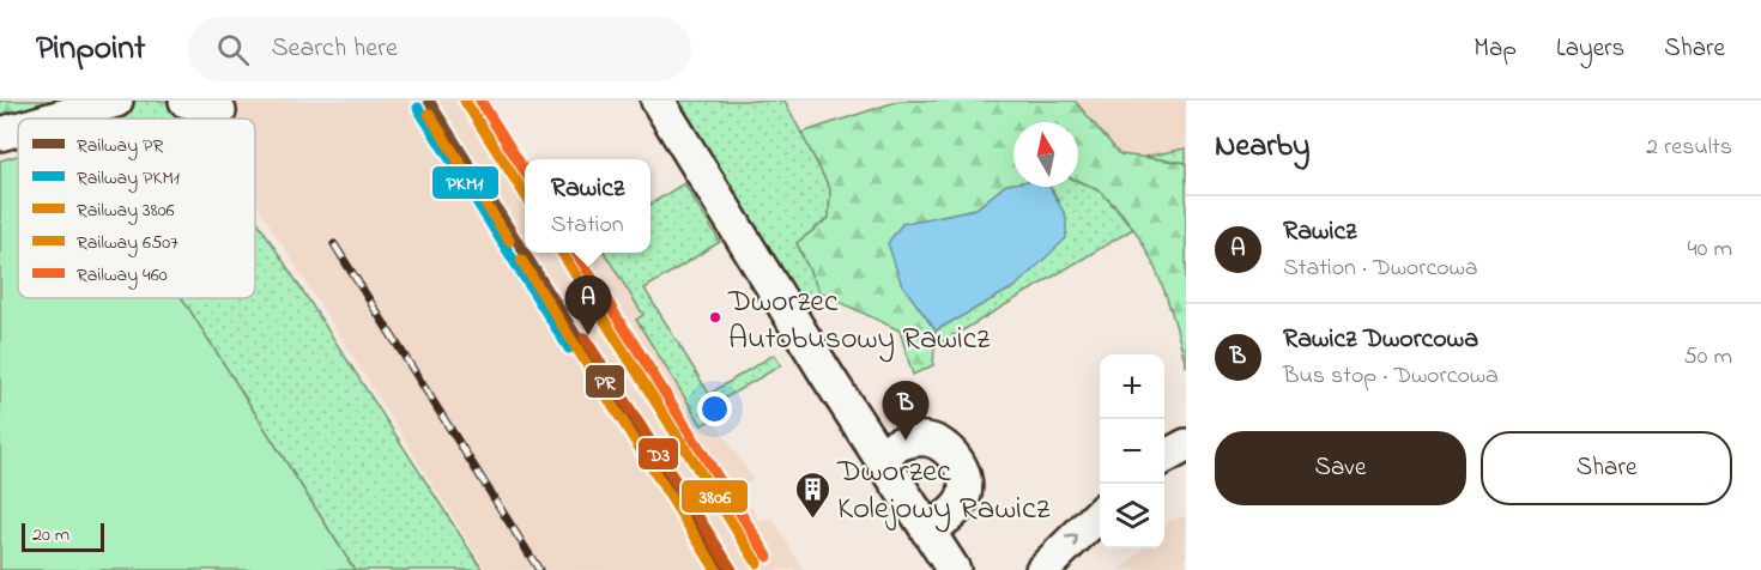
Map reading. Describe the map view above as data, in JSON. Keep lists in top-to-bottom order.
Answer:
{
  "places": {
    "other": ["Dworzec Autobusowy Rawicz"],
    "building": ["Dworzec Kolejowy Rawicz"]
  },
  "lines": [
    "rail line PR",
    "rail line 3806",
    "rail line 460",
    "rail line PKM1",
    "rail line 6507",
    "transit line D3"
  ],
  "legend": [
    "Railway PR",
    "Railway PKM1",
    "Railway 3806",
    "Railway 6507",
    "Railway 460"
  ],
  "scale_bar": "20 m",
  "north": "top",
  "page": {
    "header": "Pinpoint",
    "search": "Search here",
    "nav": ["Map", "Layers", "Share"],
    "heading": ["Nearby", "2 results"],
    "popup": ["Rawicz", "Station"],
    "list": [
      {
        "mark": "A",
        "name": "Rawicz",
        "note": "Station · Dworcowa",
        "value": "40 m"
      },
      {
        "mark": "B",
        "name": "Rawicz Dworcowa",
        "note": "Bus stop · Dworcowa",
        "value": "50 m"
      }
    ],
    "pins": ["A", "B"],
    "map_buttons": ["+", "−"],
    "buttons": ["Save", "Share"],
    "scale": "20 m"
  }
}
